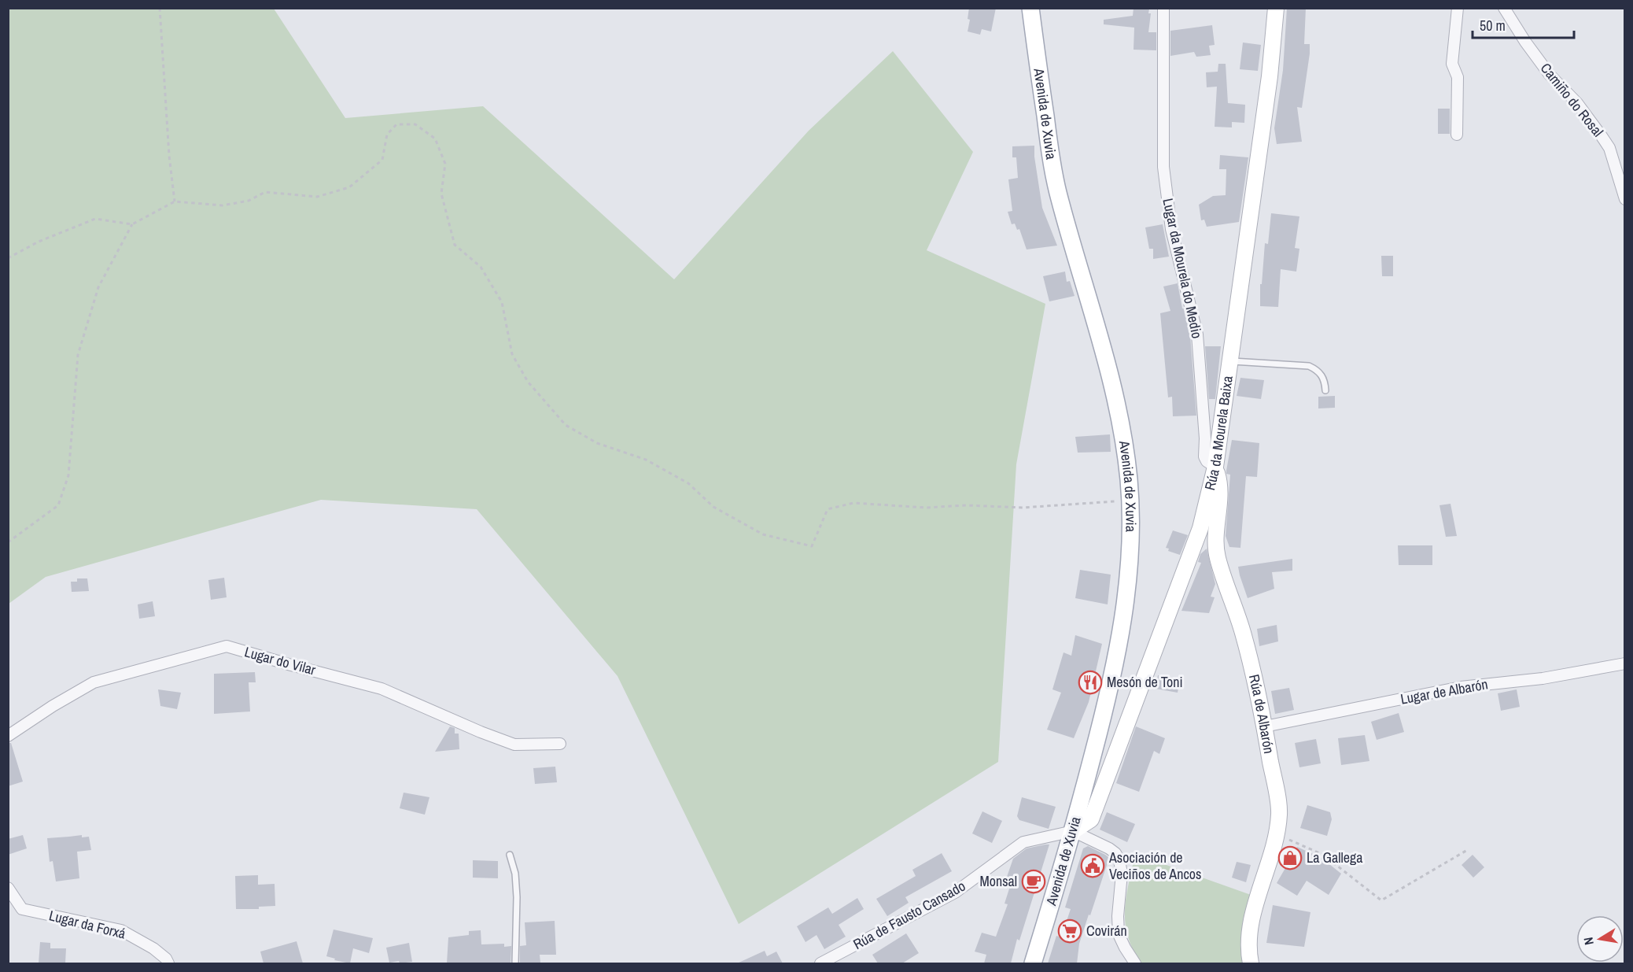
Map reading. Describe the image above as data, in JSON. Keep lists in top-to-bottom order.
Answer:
{
  "streets": {
    "main road": ["Avenida de Xuvia"],
    "street": [
      "Camiño do Rosal",
      "Lugar da Mourela do Medio",
      "Rúa da Mourela Baixa",
      "Lugar do Vilar",
      "Lugar de Albarón",
      "Rúa de Albarón",
      "Rúa de Fausto Cansado",
      "Lugar da Forxá"
    ]
  },
  "crossings": [
    ["Avenida de Xuvia", "Rúa da Mourela Baixa"],
    ["Avenida de Xuvia", "Rúa de Fausto Cansado"],
    ["Lugar da Mourela do Medio", "Rúa da Mourela Baixa"],
    ["Lugar da Mourela do Medio", "Rúa de Albarón"],
    ["Rúa da Mourela Baixa", "Rúa de Albarón"],
    ["Rúa da Mourela Baixa", "Rúa de Fausto Cansado"],
    ["Lugar de Albarón", "Rúa de Albarón"]
  ],
  "places": {
    "restaurant": ["Mesón de Toni"],
    "shop": ["La Gallega"],
    "public building": ["Asociación de Veciños de Ancos"],
    "cafe": ["Monsal"],
    "supermarket": ["Covirán"]
  },
  "scale_bar": "50 m",
  "north": "left"
}
